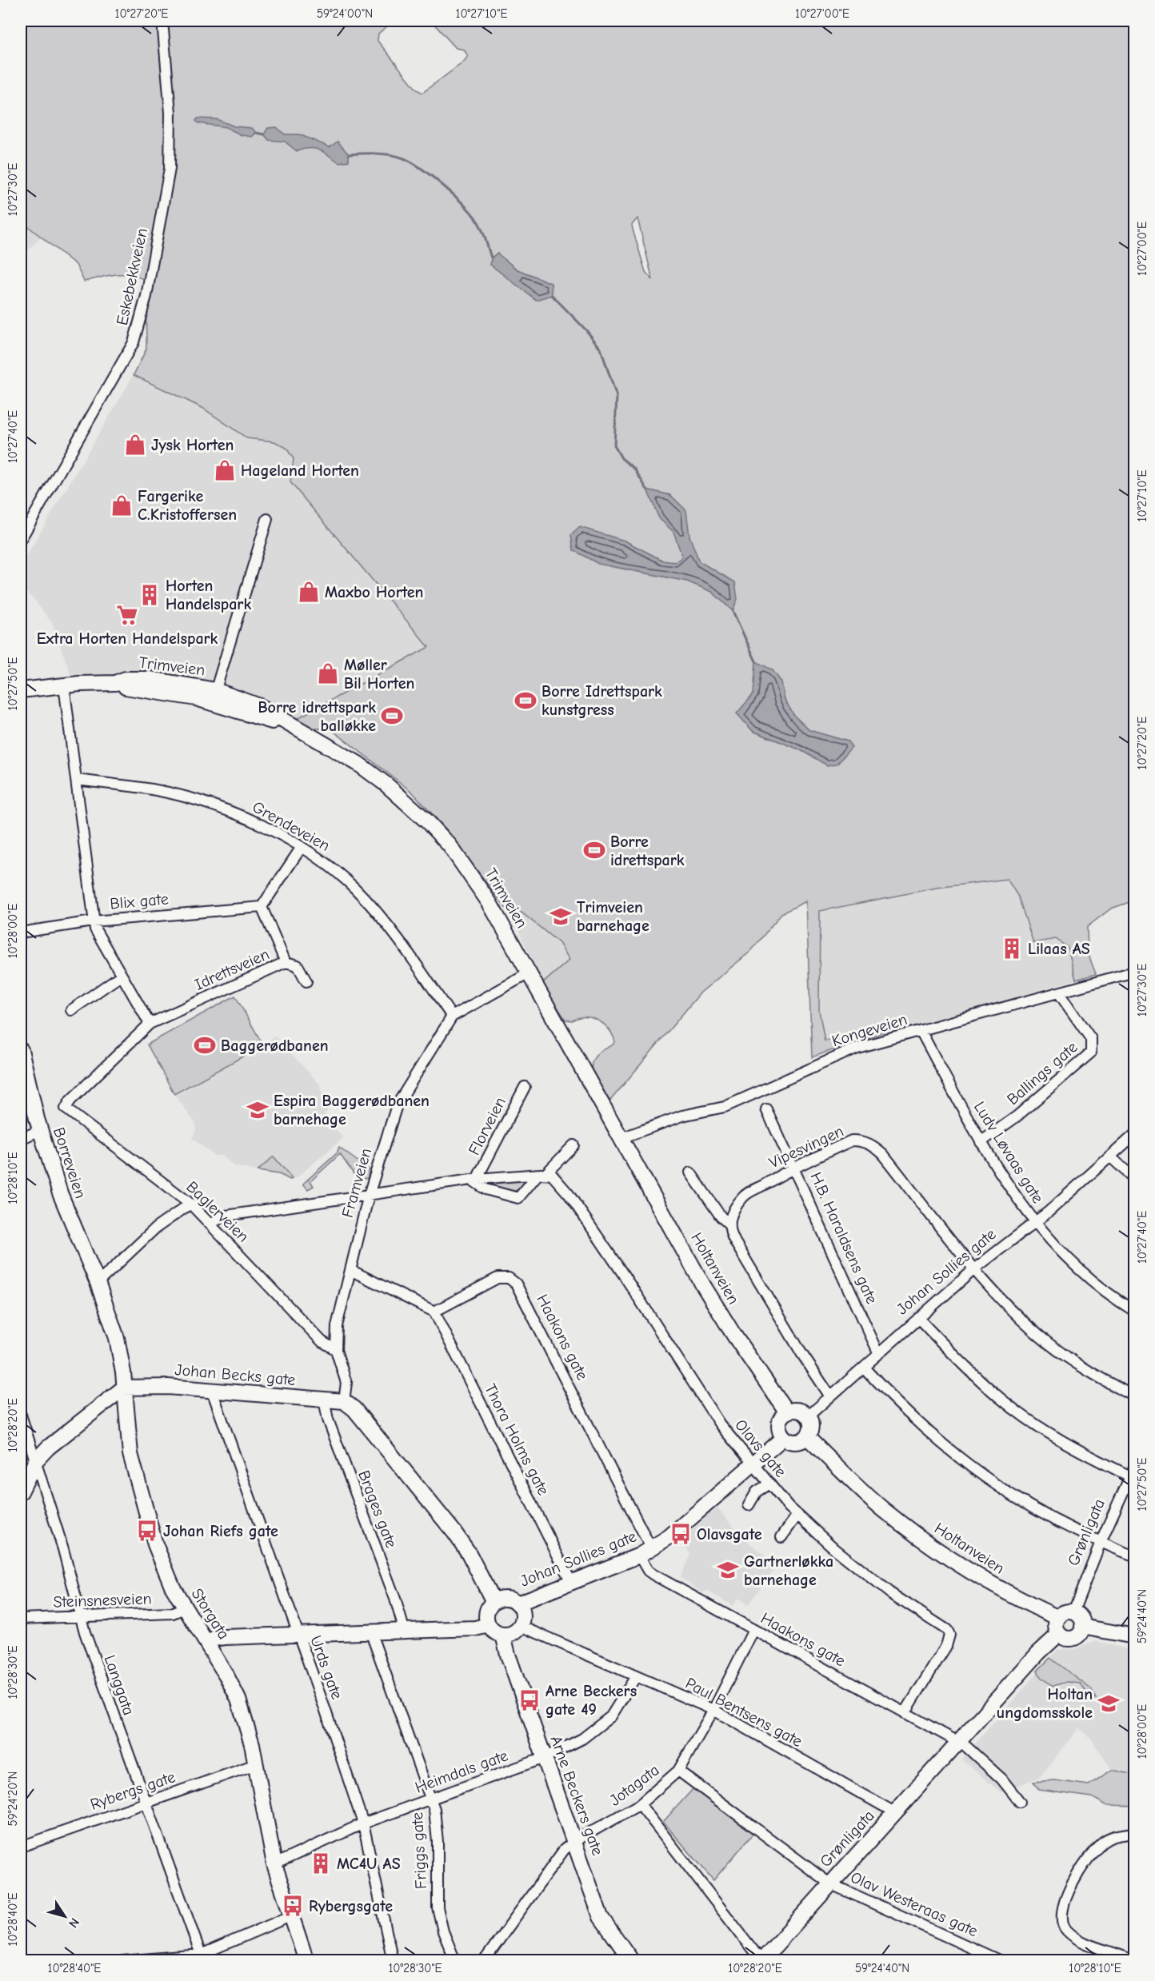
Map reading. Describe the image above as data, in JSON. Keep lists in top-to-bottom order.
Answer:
{
  "streets": {
    "main road": [
      "Trimveien",
      "Borreveien",
      "Holtanveien",
      "Johan Sollies gate",
      "Johan Becks gate",
      "Grønligata",
      "Storgata",
      "Arne Beckers gate"
    ],
    "street": [
      "Eskebekkveien",
      "Grendeveien",
      "Blix gate",
      "Idrettsveien",
      "Kongeveien",
      "Ballings gate",
      "Florveien",
      "Vipesvingen",
      "Ludv Løvaas gate",
      "Framveien",
      "Baglerveien",
      "H.B. Haraldsens gate",
      "Haakons gate",
      "Thora Holms gate",
      "Olavs gate",
      "Brages gate",
      "Steinsnesveien",
      "Urds gate",
      "Langgata",
      "Paul Bentsens gate",
      "Heimdals gate",
      "Jotagata",
      "Rybergs gate",
      "Friggs gate",
      "Olav Westeraas gate"
    ]
  },
  "crossings": [
    ["Trimveien", "Kongeveien"],
    ["Trimveien", "Framveien"],
    ["Trimveien", "Holtanveien"],
    ["Grendeveien", "Framveien"],
    ["Blix gate", "Idrettsveien"],
    ["Idrettsveien", "Baglerveien"],
    ["Kongeveien", "Ballings gate"],
    ["Kongeveien", "Ludv Løvaas gate"],
    ["Kongeveien", "Holtanveien"],
    ["Ballings gate", "Ludv Løvaas gate"],
    ["Vipesvingen", "H.B. Haraldsens gate"],
    ["Vipesvingen", "Johan Sollies gate"],
    ["Ludv Løvaas gate", "Johan Sollies gate"],
    ["Borreveien", "Storgata"],
    ["Framveien", "Baglerveien"],
    ["Framveien", "Johan Becks gate"],
    ["H.B. Haraldsens gate", "Johan Sollies gate"],
    ["Holtanveien", "Johan Sollies gate"],
    ["Holtanveien", "Grønligata"],
    ["Johan Sollies gate", "Haakons gate"],
    ["Johan Sollies gate", "Thora Holms gate"],
    ["Johan Sollies gate", "Olavs gate"],
    ["Johan Sollies gate", "Paul Bentsens gate"],
    ["Johan Sollies gate", "Arne Beckers gate"],
    ["Haakons gate", "Thora Holms gate"],
    ["Haakons gate", "Olavs gate"],
    ["Haakons gate", "Grønligata"],
    ["Haakons gate", "Jotagata"],
    ["Johan Becks gate", "Brages gate"],
    ["Johan Becks gate", "Storgata"],
    ["Johan Becks gate", "Urds gate"],
    ["Grønligata", "Paul Bentsens gate"],
    ["Grønligata", "Olav Westeraas gate"],
    ["Steinsnesveien", "Storgata"],
    ["Steinsnesveien", "Langgata"],
    ["Storgata", "Heimdals gate"],
    ["Storgata", "Rybergs gate"],
    ["Urds gate", "Heimdals gate"],
    ["Langgata", "Rybergs gate"],
    ["Paul Bentsens gate", "Heimdals gate"],
    ["Paul Bentsens gate", "Jotagata"],
    ["Paul Bentsens gate", "Arne Beckers gate"],
    ["Heimdals gate", "Arne Beckers gate"],
    ["Heimdals gate", "Friggs gate"],
    ["Jotagata", "Arne Beckers gate"],
    ["Jotagata", "Olav Westeraas gate"]
  ],
  "places": {
    "shop": [
      "Jysk Horten",
      "Hageland Horten",
      "Fargerike C.Kristoffersen",
      "Maxbo Horten",
      "Møller Bil Horten"
    ],
    "building": ["Horten Handelspark", "Lilaas AS", "MC4U AS"],
    "supermarket": ["Extra Horten Handelspark"],
    "sports": [
      "Borre Idrettspark kunstgress",
      "Borre idrettspark balløkke",
      "Borre idrettspark",
      "Baggerødbanen"
    ],
    "school or university": [
      "Trimveien barnehage",
      "Espira Baggerødbanen barnehage",
      "Gartnerløkka barnehage",
      "Holtan ungdomsskole"
    ],
    "bus stop": [
      "Johan Riefs gate",
      "Olavsgate",
      "Arne Beckers gate 49",
      "Rybergsgate"
    ]
  },
  "north": "bottom right",
  "coordinates": [
    "10°27'20\"E",
    "59°24'00\"N",
    "10°27'10\"E",
    "10°27'00\"E",
    "10°27'30\"E",
    "10°27'40\"E",
    "10°27'50\"E",
    "10°28'00\"E",
    "10°28'10\"E",
    "10°28'20\"E",
    "59°24'40\"N",
    "10°28'30\"E",
    "59°24'20\"N",
    "10°28'40\"E"
  ]
}
